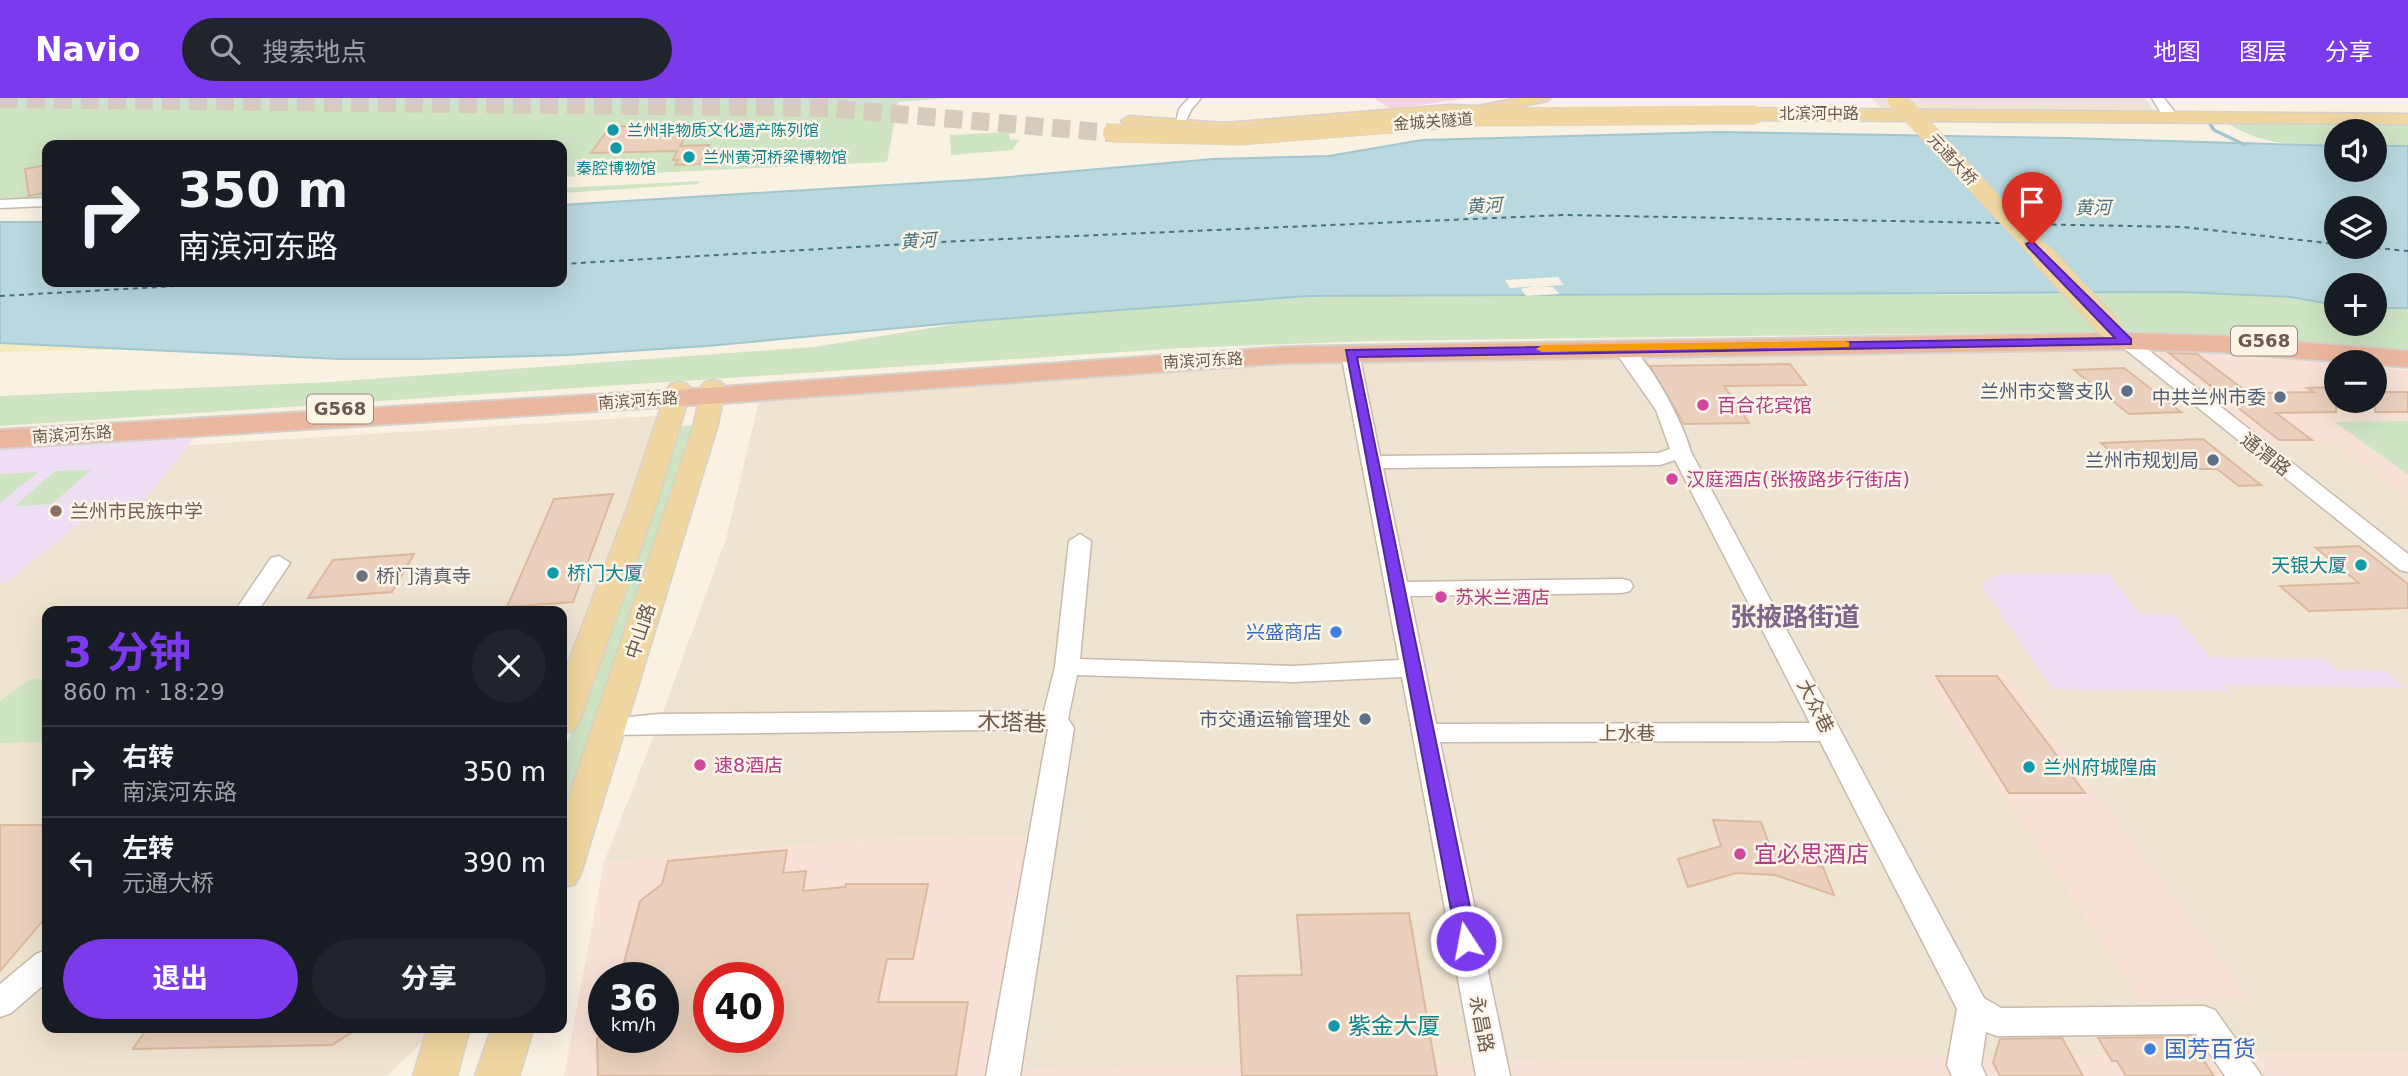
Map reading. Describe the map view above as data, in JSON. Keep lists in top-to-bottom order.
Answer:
{
  "streets": {
    "highway": ["G568", "南滨河东路"],
    "main road": [
      "北滨河中路",
      "金城关隧道",
      "元通大桥",
      "中山路"
    ],
    "street": [
      "通渭路",
      "大众巷",
      "木塔巷",
      "上水巷",
      "永昌路"
    ]
  },
  "crossings": [
    ["北滨河中路", "金城关隧道"],
    ["元通大桥", "南滨河东路"],
    ["元通大桥", "通渭路"],
    ["南滨河东路", "通渭路"],
    ["南滨河东路", "中山路"],
    ["南滨河东路", "大众巷"],
    ["南滨河东路", "永昌路"],
    ["中山路", "木塔巷"],
    ["大众巷", "上水巷"],
    ["上水巷", "永昌路"]
  ],
  "districts": ["张掖路街道"],
  "water": ["黄河"],
  "places": [
    "兰州非物质文化遗产陈列馆",
    "秦腔博物馆",
    "兰州黄河桥梁博物馆",
    "兰州市交警支队",
    "中共兰州市委",
    "百合花宾馆",
    "兰州市规划局",
    "汉庭酒店(张掖路步行街店)",
    "兰州市民族中学",
    "天银大厦",
    "桥门大厦",
    "桥门清真寺",
    "苏米兰酒店",
    "兴盛商店",
    "市交通运输管理处",
    "速8酒店",
    "兰州府城隍庙",
    "宜必思酒店",
    "紫金大厦",
    "国芳百货"
  ],
  "page": {
    "header": "Navio",
    "search": "搜索地点",
    "nav": ["地图", "图层", "分享"],
    "map_buttons": ["+", "−"],
    "turn": ["350 m", "南滨河东路"],
    "heading": ["3 分钟", "860 m · 18:29"],
    "list": [
      {
        "name": "右转",
        "note": "南滨河东路",
        "value": "350 m"
      },
      {
        "name": "左转",
        "note": "元通大桥",
        "value": "390 m"
      }
    ],
    "buttons": ["退出", "分享"],
    "speed": "36 km/h",
    "limit": "40"
  }
}
